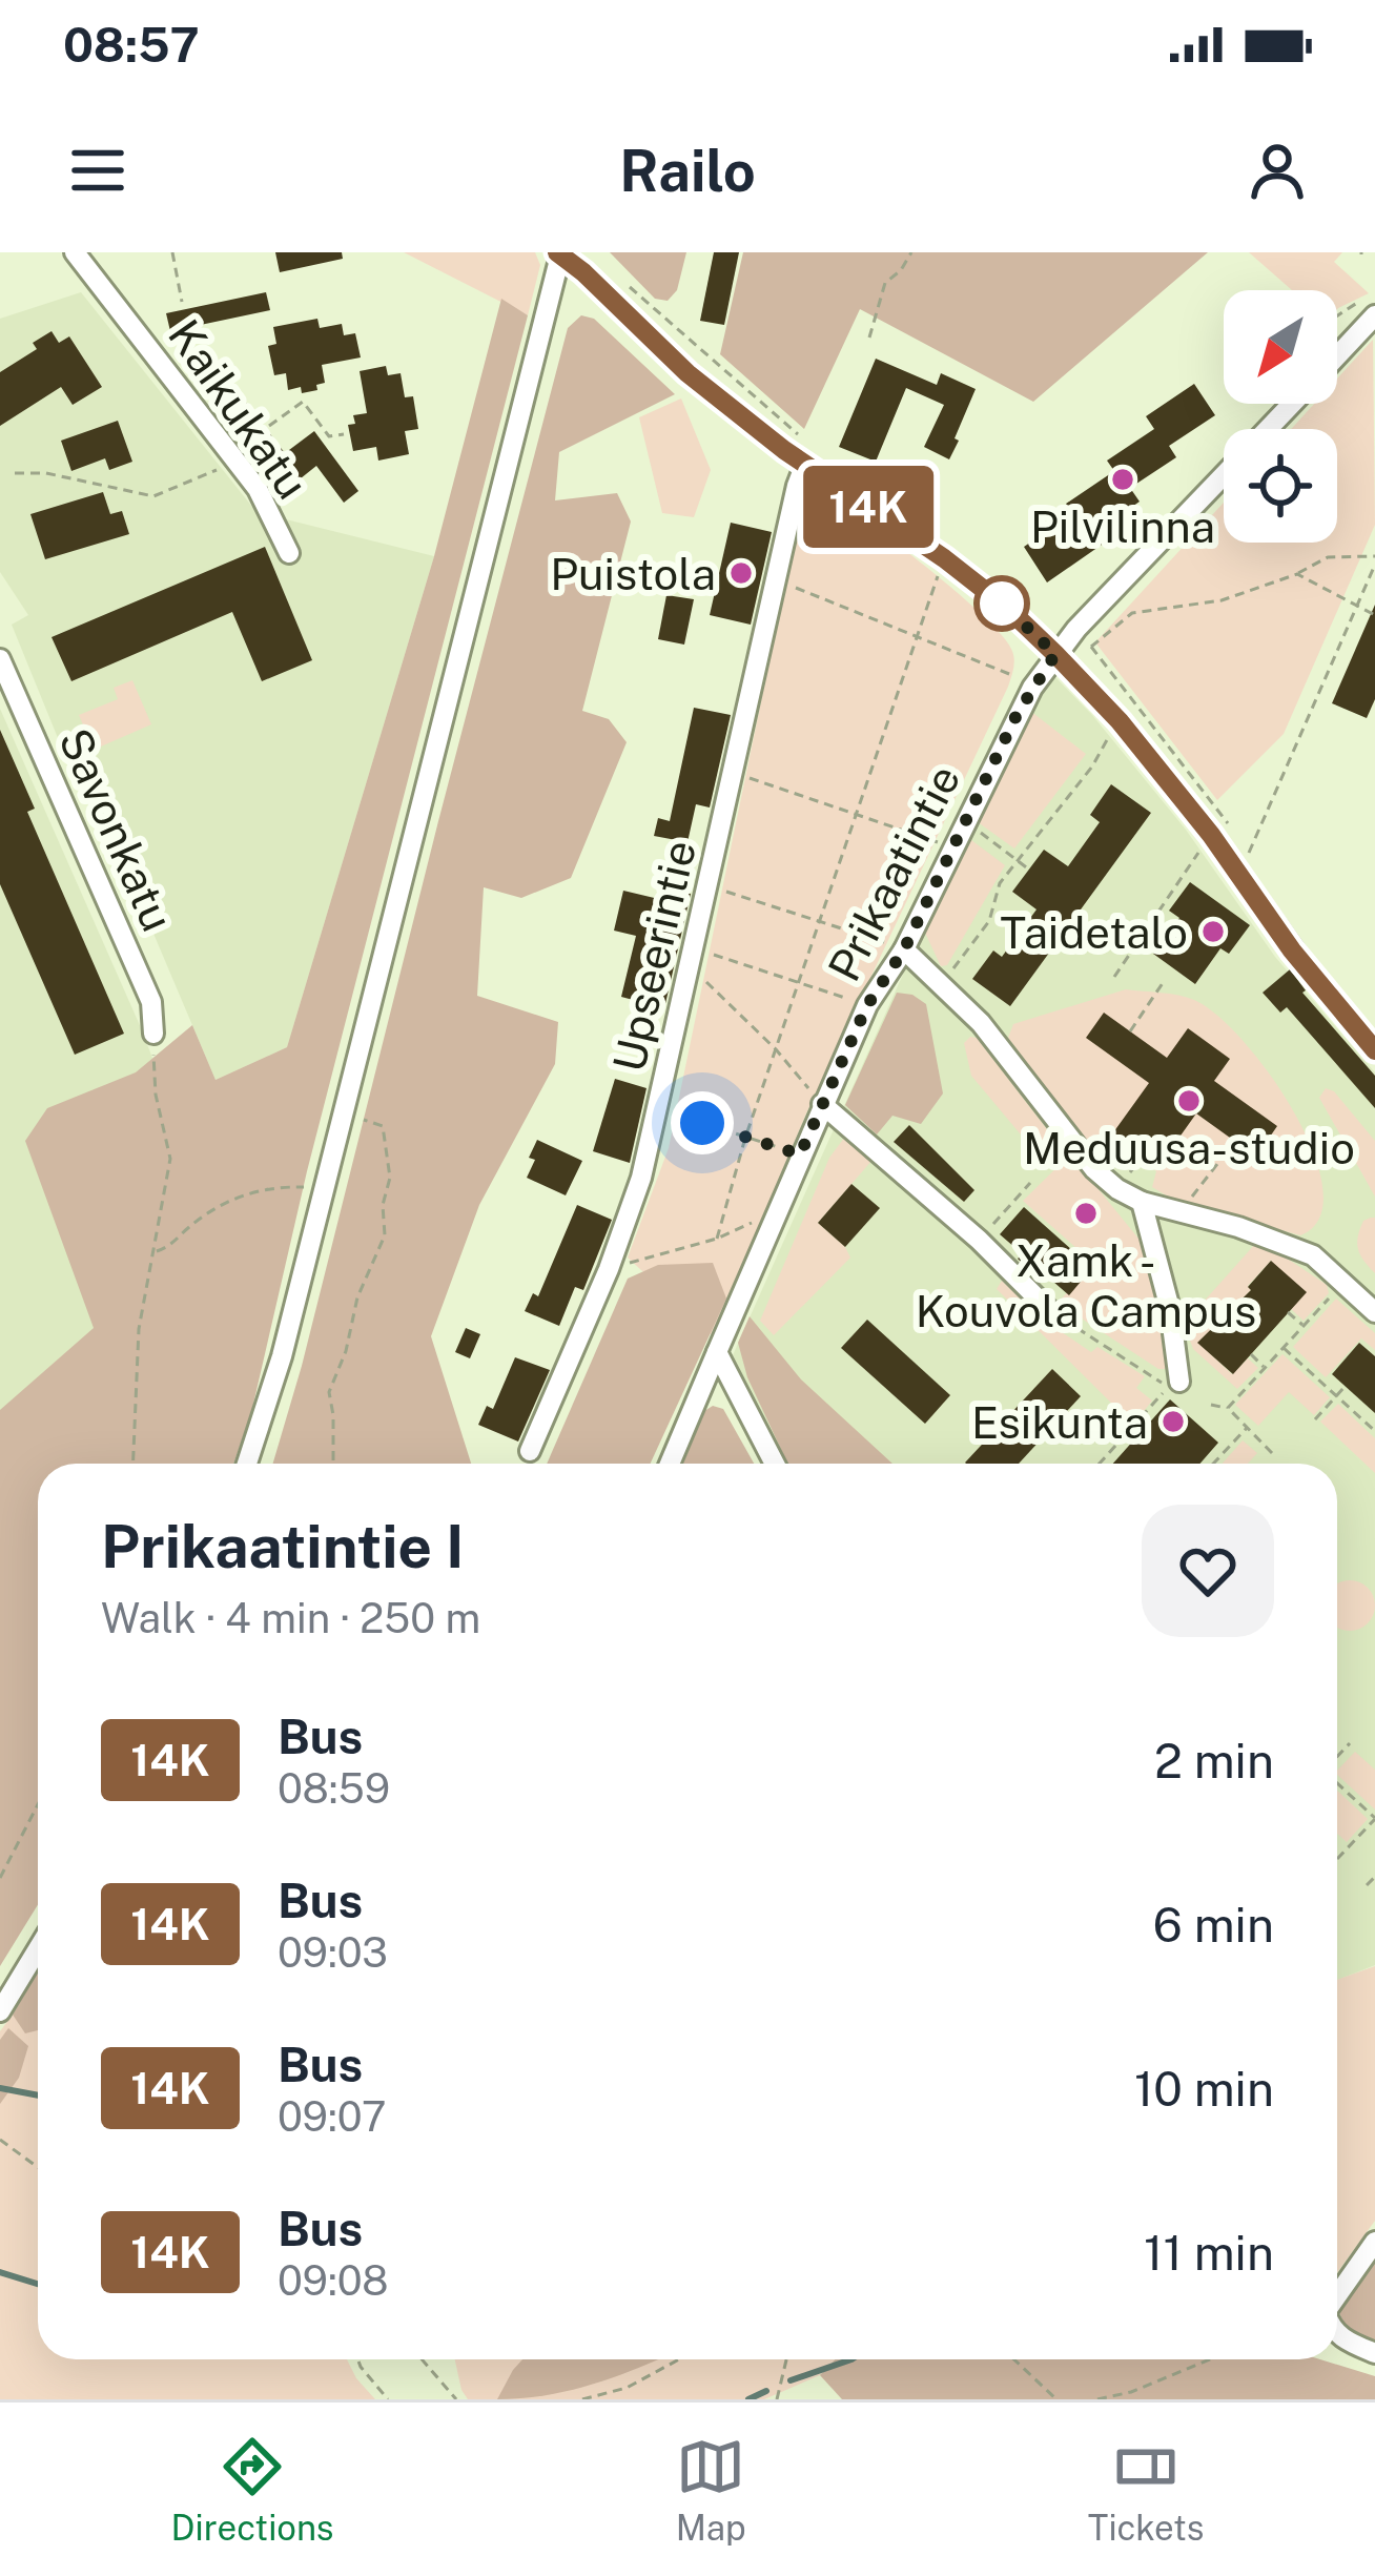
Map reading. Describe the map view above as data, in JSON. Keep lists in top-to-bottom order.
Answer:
{
  "streets": {
    "street": [
      "Kaikukatu",
      "Savonkatu",
      "Prikaatintie",
      "Upseerintie"
    ]
  },
  "places": [
    "Pilvilinna",
    "Puistola",
    "Taidetalo",
    "Meduusa-studio",
    "Xamk - Kouvola Campus",
    "Esikunta"
  ],
  "lines": ["bus line 14K"],
  "north": "bottom left",
  "page": {
    "status": "08:57",
    "header": "Railo",
    "on_map": "14K",
    "heading": ["Prikaatintie I", "Walk · 4 min · 250 m"],
    "list": [
      {
        "mark": "14K",
        "name": "Bus",
        "note": "08:59",
        "value": "2 min"
      },
      {
        "mark": "14K",
        "name": "Bus",
        "note": "09:03",
        "value": "6 min"
      },
      {
        "mark": "14K",
        "name": "Bus",
        "note": "09:07",
        "value": "10 min"
      },
      {
        "mark": "14K",
        "name": "Bus",
        "note": "09:08",
        "value": "11 min"
      }
    ],
    "tabs": ["Directions", "Map", "Tickets"]
  }
}
